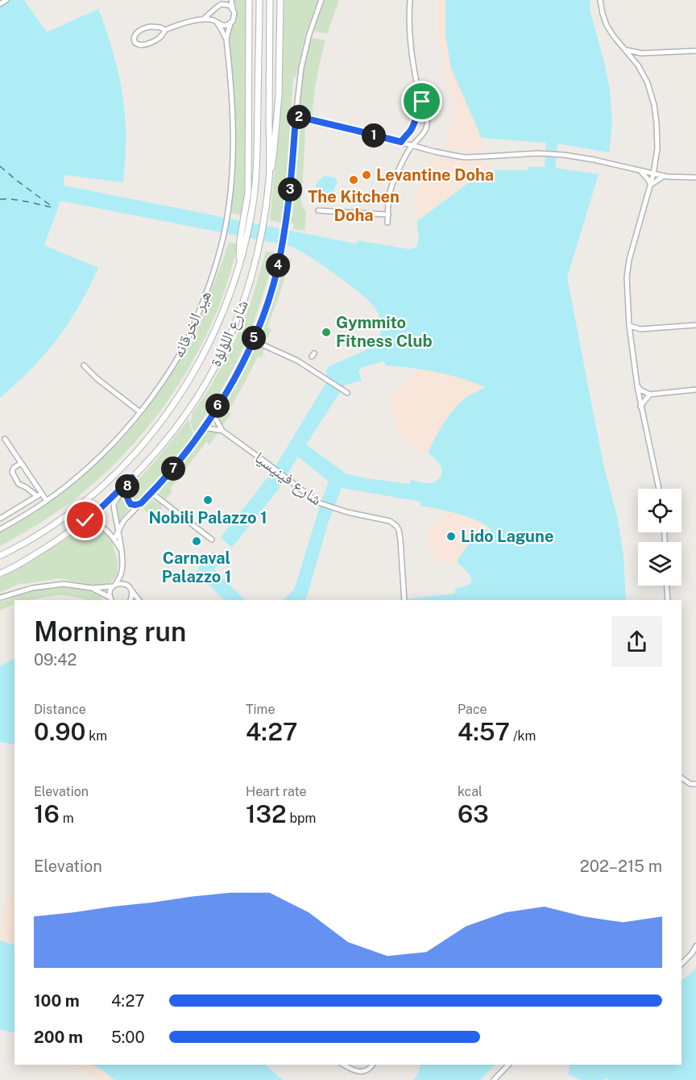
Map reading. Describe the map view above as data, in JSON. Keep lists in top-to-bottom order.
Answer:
{
  "streets": {
    "main road": ["شارع اللؤلؤة"],
    "street": ["هير الخرقانه", "شارع فينيسيا"]
  },
  "places": [
    "Levantine Doha",
    "The Kitchen Doha",
    "Gymmito Fitness Club",
    "Nobili Palazzo 1",
    "Lido Lagune",
    "Carnaval Palazzo 1"
  ],
  "page": {
    "pins": [
      "2",
      "1",
      "3",
      "4",
      "5",
      "6",
      "7",
      "8"
    ],
    "heading": ["Morning run", "09:42"],
    "stats": [
      ["Distance", "0.90 km"],
      ["Time", "4:27"],
      ["Pace", "4:57 /km"],
      ["Elevation", "16 m"],
      ["Heart rate", "132 bpm"],
      ["kcal", "63"]
    ],
    "chart": ["Elevation", "202–215 m"],
    "list": [
      {
        "name": "100 m",
        "note": "4:27"
      },
      {
        "name": "200 m",
        "note": "5:00"
      }
    ]
  }
}
